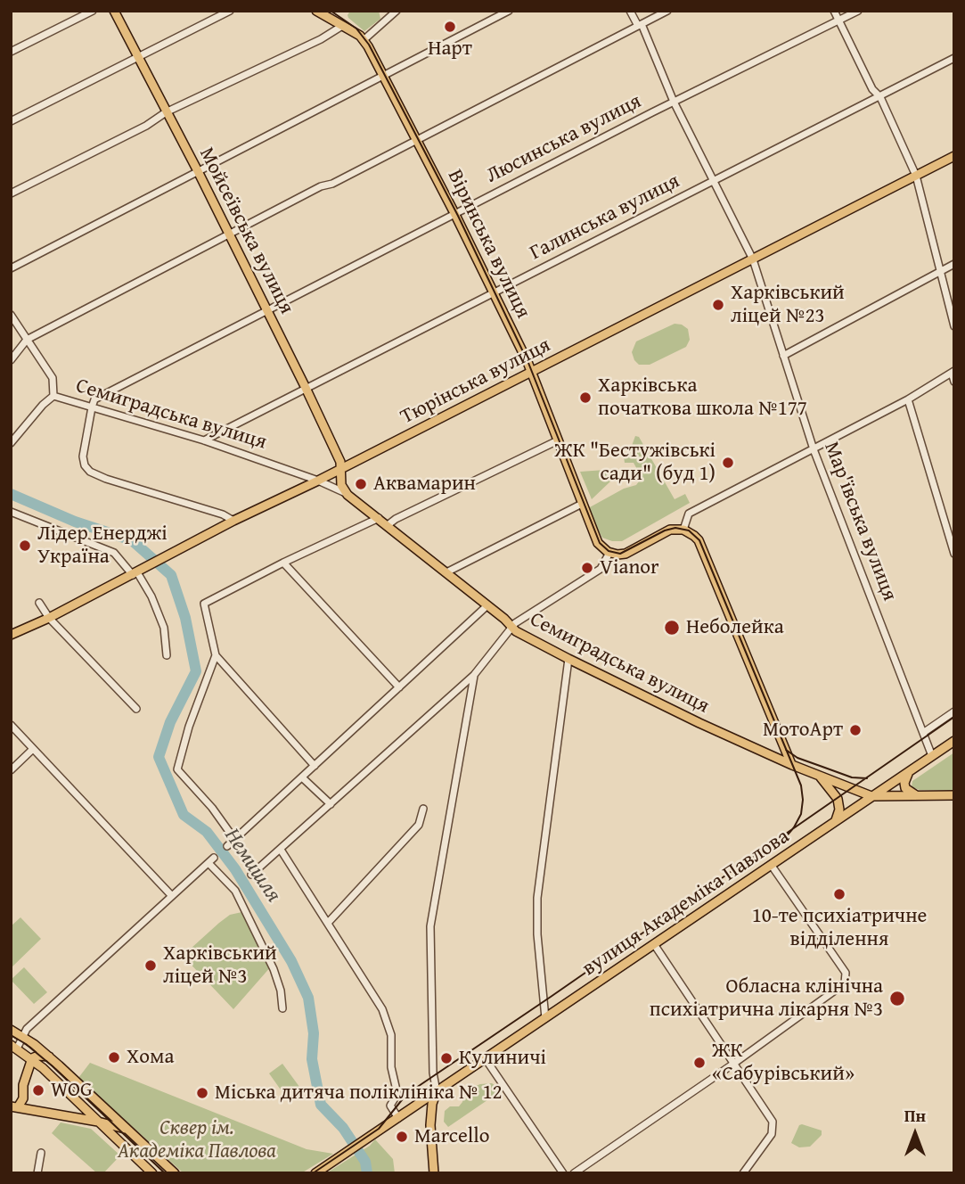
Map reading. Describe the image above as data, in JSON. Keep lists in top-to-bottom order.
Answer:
{
  "streets": {
    "main road": [
      "Мойсеївська вулиця",
      "Віринська вулиця",
      "Тюрінська вулиця",
      "Семиградська вулиця",
      "вулиця Академіка Павлова"
    ],
    "street": ["Люсинська вулиця", "Галинська вулиця", "Мар'ївська вулиця"]
  },
  "crossings": [
    ["Люсинська вулиця", "Мойсеївська вулиця"],
    ["Люсинська вулиця", "Віринська вулиця"],
    ["Люсинська вулиця", "Семиградська вулиця"],
    ["Люсинська вулиця", "Мар'ївська вулиця"],
    ["Галинська вулиця", "Мойсеївська вулиця"],
    ["Галинська вулиця", "Віринська вулиця"],
    ["Галинська вулиця", "Семиградська вулиця"],
    ["Галинська вулиця", "Мар'ївська вулиця"],
    ["Мойсеївська вулиця", "Тюрінська вулиця"],
    ["Віринська вулиця", "Тюрінська вулиця"],
    ["Тюрінська вулиця", "Семиградська вулиця"],
    ["Тюрінська вулиця", "Мар'ївська вулиця"],
    ["Семиградська вулиця", "вулиця Академіка Павлова"],
    ["Мар'ївська вулиця", "вулиця Академіка Павлова"]
  ],
  "water": ["Немишля"],
  "parks": ["Сквер ім. Академіка Павлова"],
  "places": [
    "Нарт",
    "Харківський ліцей №23",
    "Харківська початкова школа №177",
    "ЖК \"Бестужівські сади\" (буд 1)",
    "Аквамарин",
    "Лідер Енерджі Україна",
    "Vianor",
    "Неболейка",
    "МотоАрт",
    "10-те психіатричне відділення",
    "Харківський ліцей №3",
    "Обласна клінічна психіатрична лікарня №3",
    "Хома",
    "Кулиничі",
    "ЖК «Сабурівський»",
    "WOG",
    "Міська дитяча поліклініка № 12",
    "Marcello"
  ],
  "north": "top"
}
